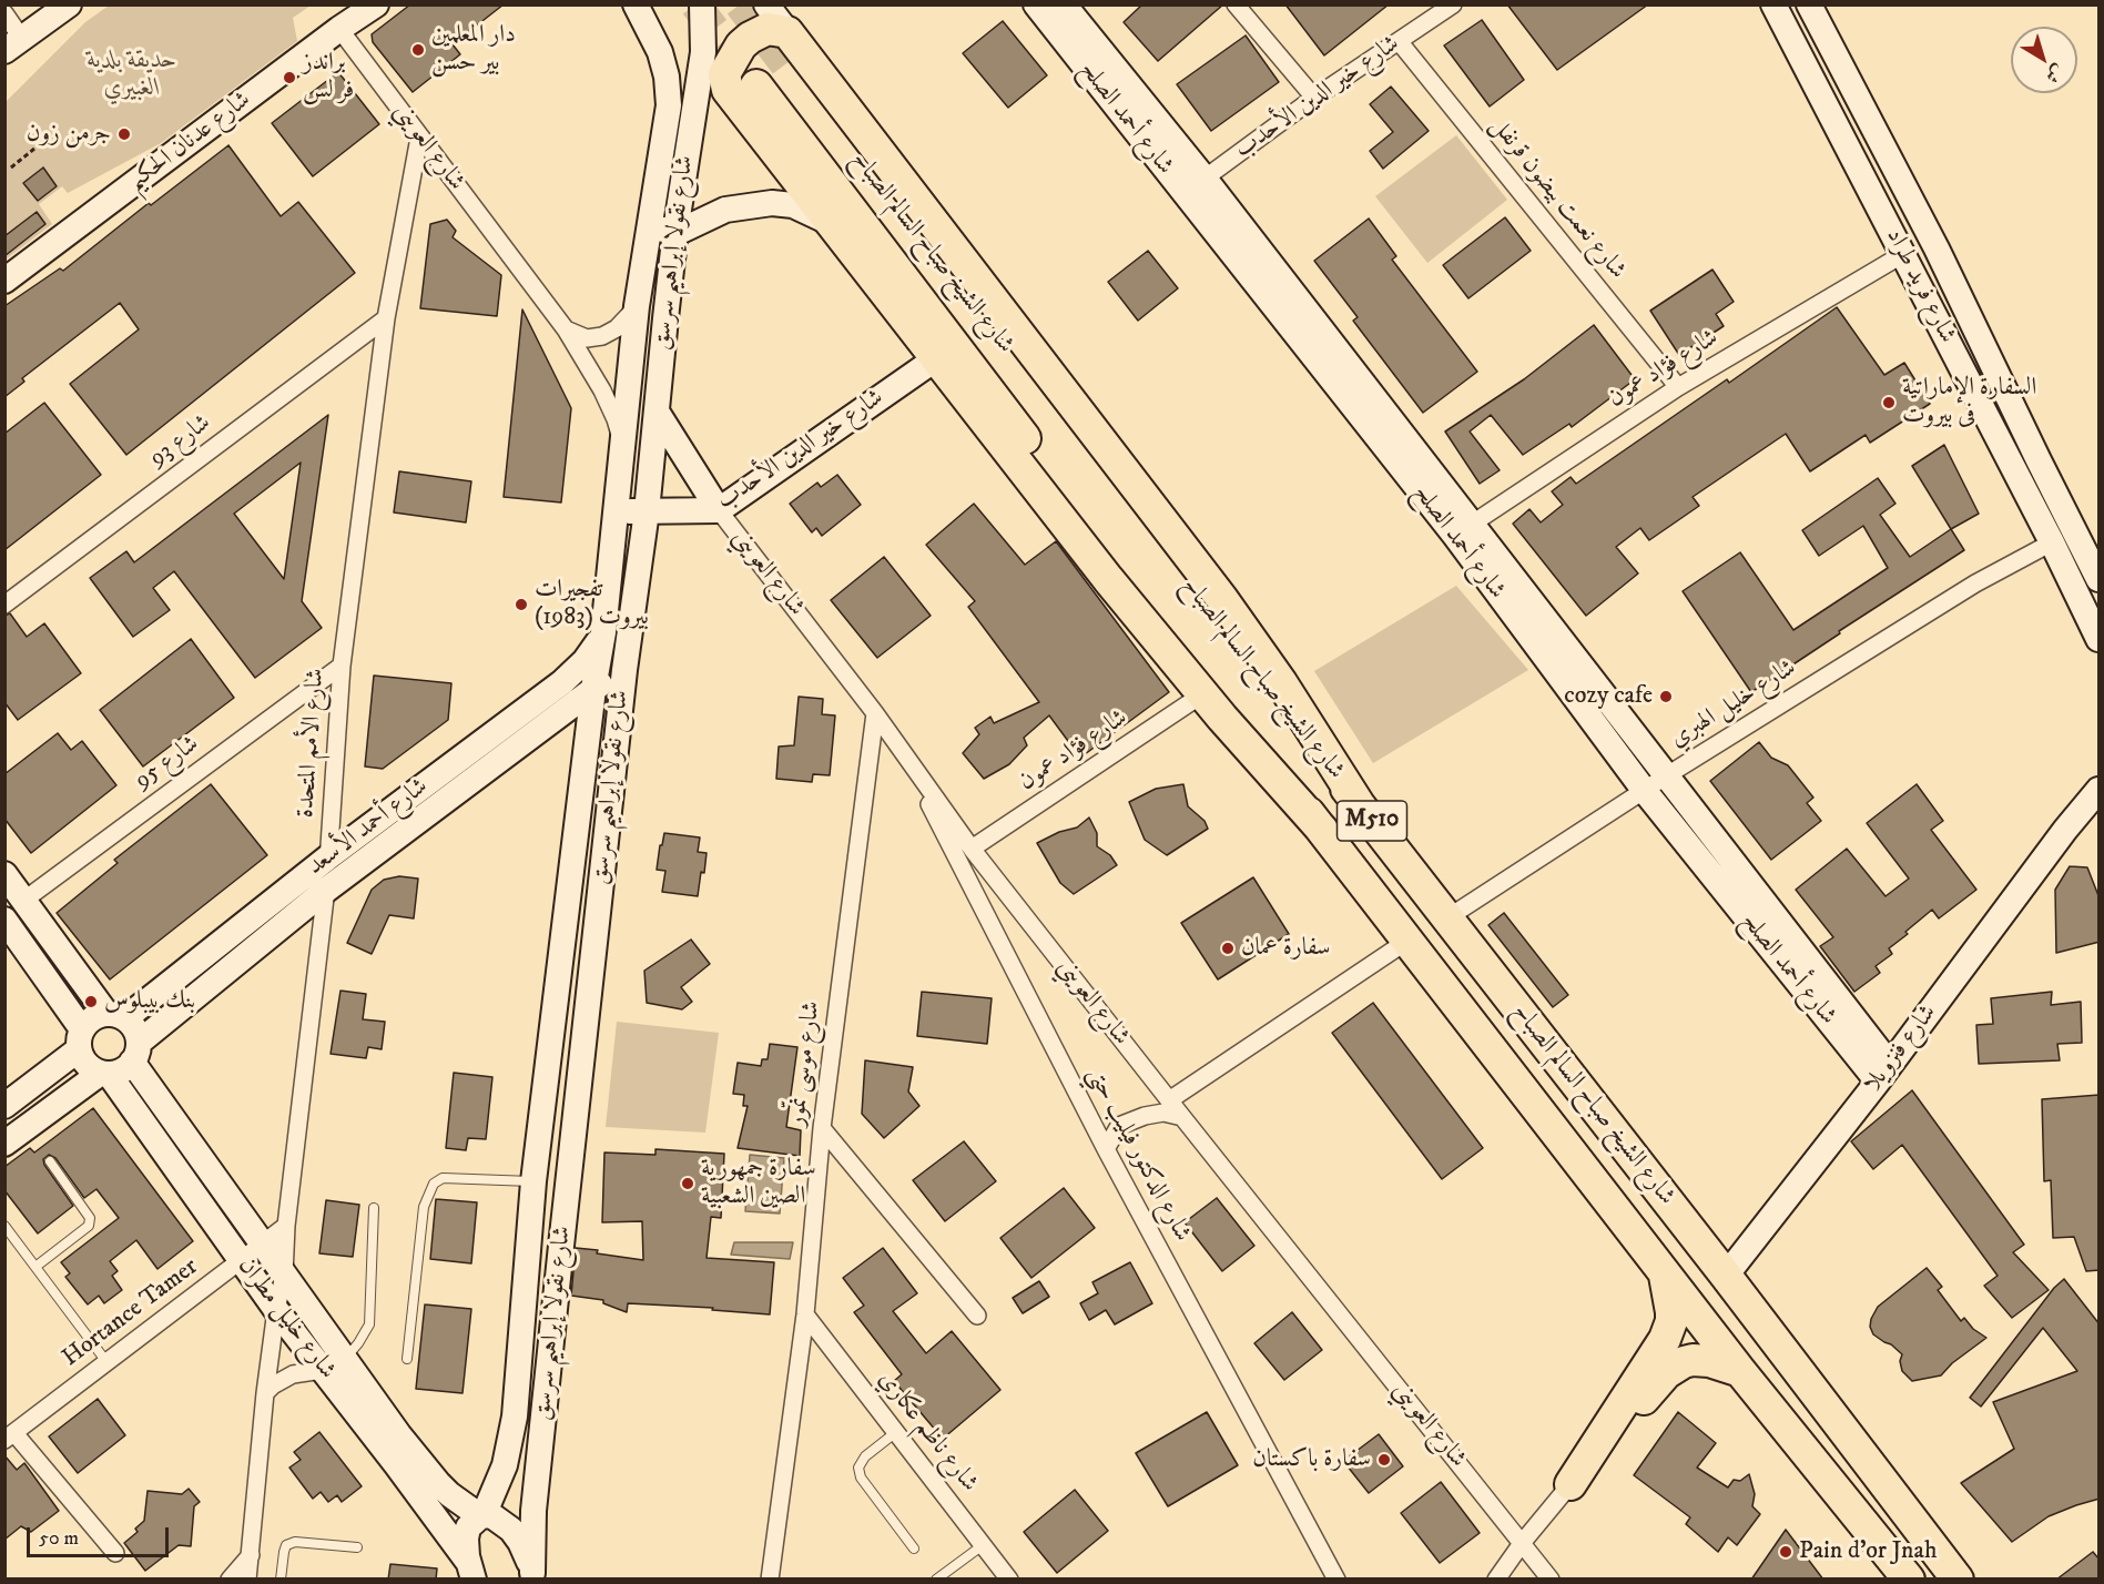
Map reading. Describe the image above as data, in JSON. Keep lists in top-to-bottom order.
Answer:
{
  "streets": {
    "highway": ["شارع الشيخ صباح السالم الصباح", "M510"],
    "street": [
      "شارع خير الدين الأحدب",
      "شارع أحمد الصلح",
      "شارع عدنان الحكيم",
      "شارع العويني",
      "شارع نعمت بيضون قرنفل",
      "شارع نقولا إبراهيم سرسق",
      "شارع فريد طراد",
      "شارع فؤاد عمون",
      "شارع 93",
      "شارع خليل الهبري",
      "شارع الأمم المتحدة",
      "شارع 95",
      "شارع أحمد الأسعد",
      "شارع فنزويلا",
      "شارع موسى نمّور",
      "شارع الدكتور فيليب حتي",
      "Hortance Tamer",
      "شارع خليل مطران",
      "شارع ناظم عكاري"
    ]
  },
  "crossings": [
    ["شارع خير الدين الأحدب", "شارع أحمد الصلح"],
    ["شارع خير الدين الأحدب", "شارع العويني"],
    ["شارع خير الدين الأحدب", "شارع نعمت بيضون قرنفل"],
    ["شارع خير الدين الأحدب", "شارع نقولا إبراهيم سرسق"],
    ["شارع أحمد الصلح", "شارع فؤاد عمون"],
    ["شارع أحمد الصلح", "شارع خليل الهبري"],
    ["شارع أحمد الصلح", "شارع فنزويلا"],
    ["شارع عدنان الحكيم", "شارع العويني"],
    ["شارع العويني", "شارع نقولا إبراهيم سرسق"],
    ["شارع العويني", "شارع فؤاد عمون"],
    ["شارع العويني", "شارع الأمم المتحدة"],
    ["شارع العويني", "شارع موسى نمّور"],
    ["شارع العويني", "شارع الدكتور فيليب حتي"],
    ["شارع نعمت بيضون قرنفل", "شارع فؤاد عمون"],
    ["شارع نقولا إبراهيم سرسق", "شارع أحمد الأسعد"],
    ["شارع نقولا إبراهيم سرسق", "شارع خليل مطران"],
    ["شارع الشيخ صباح السالم الصباح", "شارع خليل الهبري"],
    ["شارع الشيخ صباح السالم الصباح", "شارع فنزويلا"],
    ["شارع فريد طراد", "شارع فؤاد عمون"],
    ["شارع فريد طراد", "شارع خليل الهبري"],
    ["شارع 93", "شارع الأمم المتحدة"],
    ["شارع الأمم المتحدة", "شارع 95"],
    ["شارع الأمم المتحدة", "شارع أحمد الأسعد"],
    ["شارع الأمم المتحدة", "Hortance Tamer"],
    ["شارع الأمم المتحدة", "شارع خليل مطران"],
    ["شارع أحمد الأسعد", "شارع خليل مطران"],
    ["شارع موسى نمّور", "شارع ناظم عكاري"],
    ["Hortance Tamer", "شارع خليل مطران"]
  ],
  "parks": ["حديقة بلدية الغبيري"],
  "places": [
    "دار المعلمين بير حسن",
    "براندز فر لس",
    "جرمن زون",
    "السفارة الإماراتية فى بيروت",
    "تفجيرات بيروت (1983)",
    "cozy cafe",
    "سفارة عمان",
    "بنك بيبلوس",
    "سفارة جمهورية الصين الشعبية",
    "سفارة باكستان",
    "Pain d'or Jnah"
  ],
  "scale_bar": "50 m",
  "north": "bottom right"
}
